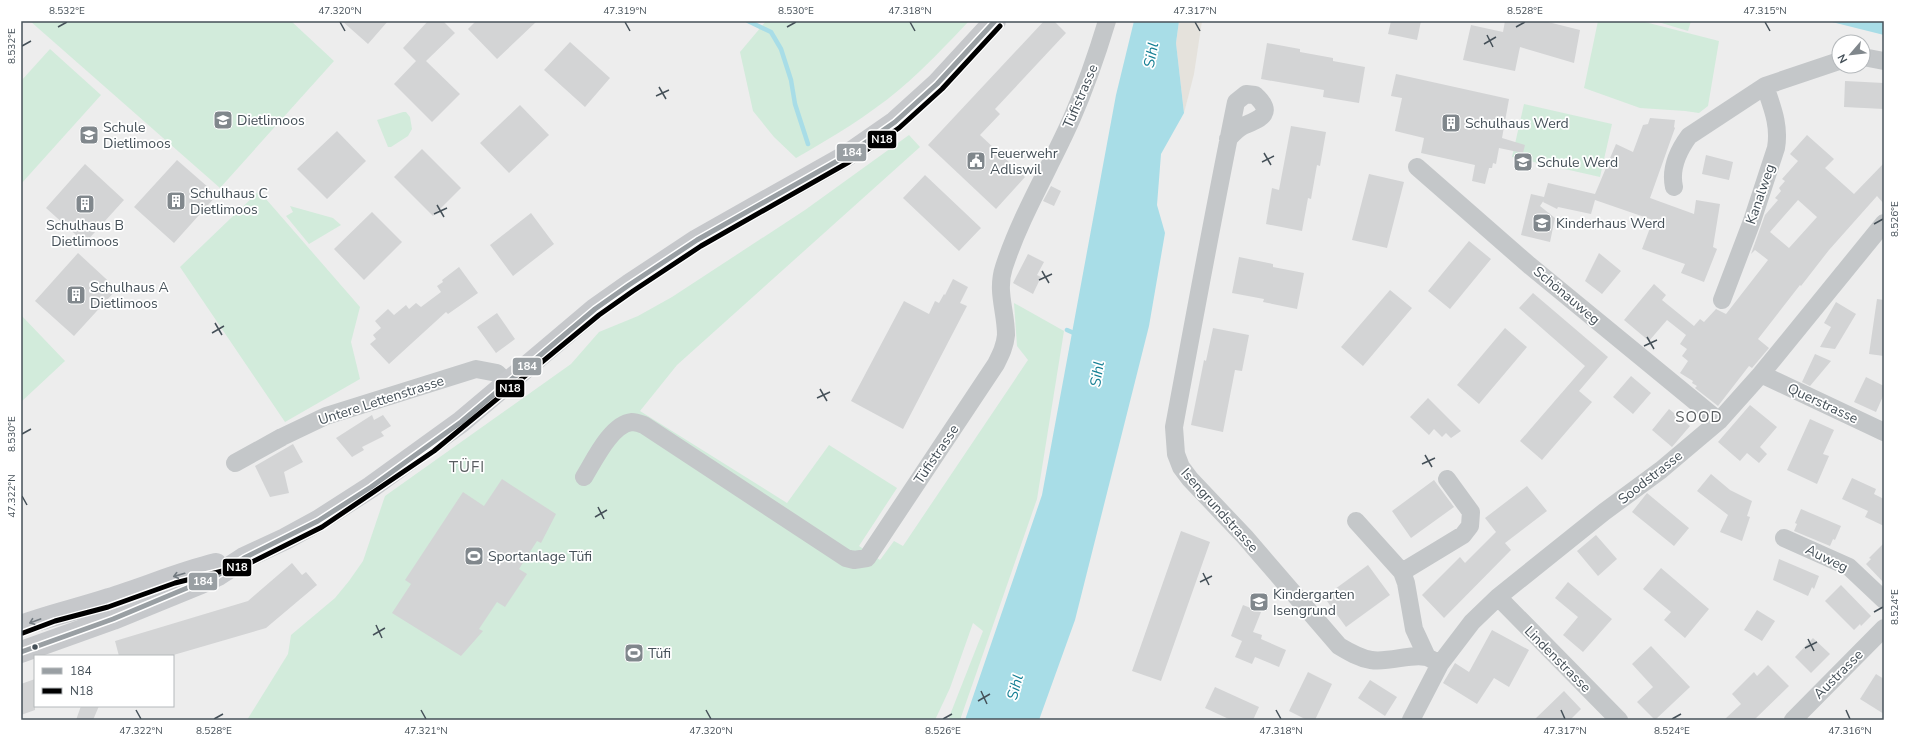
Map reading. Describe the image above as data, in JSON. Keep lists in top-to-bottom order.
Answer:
{
  "streets": {
    "street": [
      "Tüfistrasse",
      "Kanalweg",
      "Schönauweg",
      "Untere Lettenstrasse",
      "Querstrasse",
      "Soodstrasse",
      "Isengrundstrasse",
      "Auweg",
      "Lindenstrasse",
      "Austrasse"
    ]
  },
  "crossings": [
    ["Schönauweg", "Soodstrasse"],
    ["Querstrasse", "Soodstrasse"],
    ["Soodstrasse", "Isengrundstrasse"],
    ["Soodstrasse", "Lindenstrasse"]
  ],
  "districts": ["SOOD", "TÜFI"],
  "water": ["Sihl"],
  "places": {
    "school or university": [
      "Dietlimoos",
      "Schule Dietlimoos",
      "Schule Werd",
      "Kinderhaus Werd",
      "Kindergarten Isengrund"
    ],
    "building": [
      "Schulhaus Werd",
      "Schulhaus C Dietlimoos",
      "Schulhaus B Dietlimoos",
      "Schulhaus A Dietlimoos"
    ],
    "public building": ["Feuerwehr Adliswil"],
    "sports": ["Sportanlage Tüfi", "Tüfi"]
  },
  "lines": ["transit line 184", "transit line N18"],
  "legend": ["184", "N18"],
  "north": "bottom left",
  "coordinates": [
    "8.532°E",
    "47.320°N",
    "47.319°N",
    "8.530°E",
    "47.318°N",
    "47.317°N",
    "8.528°E",
    "47.315°N",
    "8.526°E",
    "47.322°N",
    "8.524°E",
    "47.321°N",
    "47.316°N"
  ]
}
